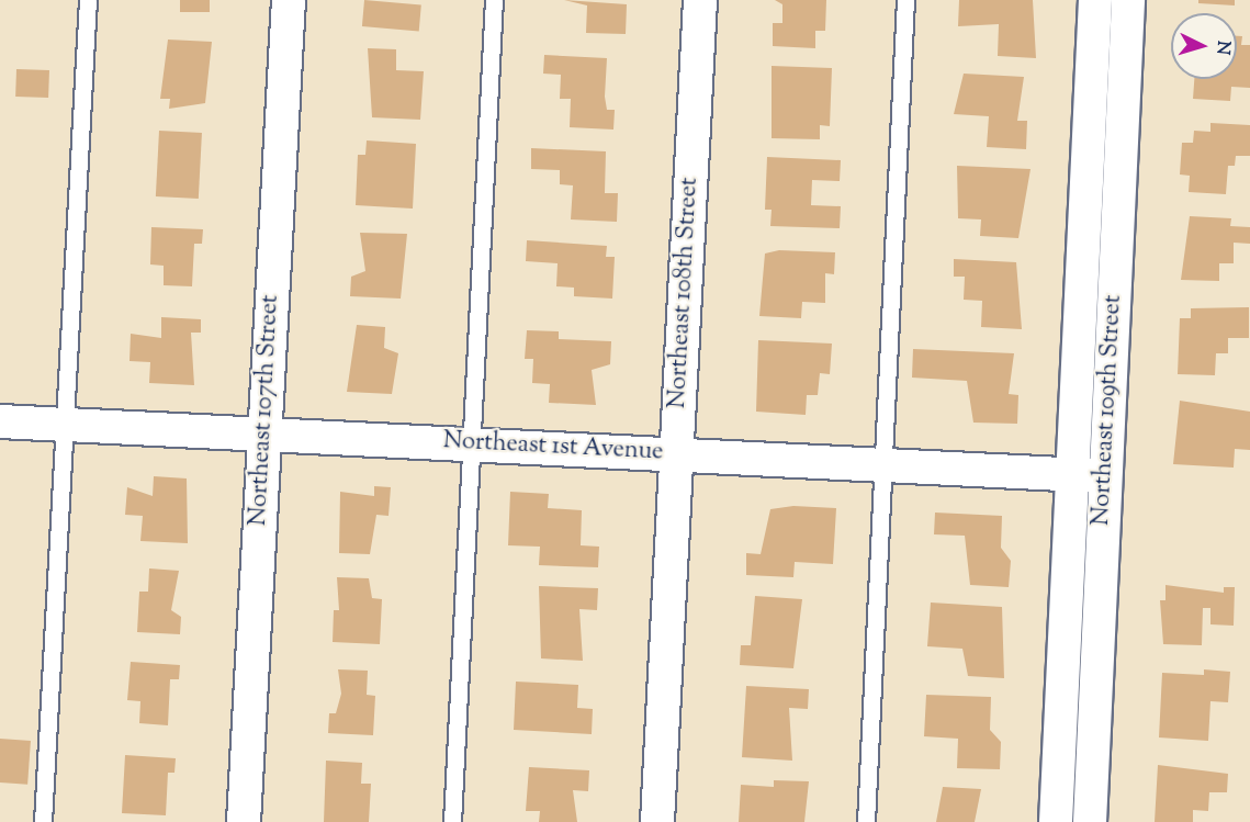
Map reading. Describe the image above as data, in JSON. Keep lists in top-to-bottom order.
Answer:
{
  "streets": {
    "street": [
      "Northeast 108th Street",
      "Northeast 107th Street",
      "Northeast 109th Street",
      "Northeast 1st Avenue"
    ]
  },
  "crossings": [
    ["Northeast 108th Street", "Northeast 1st Avenue"],
    ["Northeast 107th Street", "Northeast 1st Avenue"],
    ["Northeast 109th Street", "Northeast 1st Avenue"]
  ],
  "north": "right"
}
